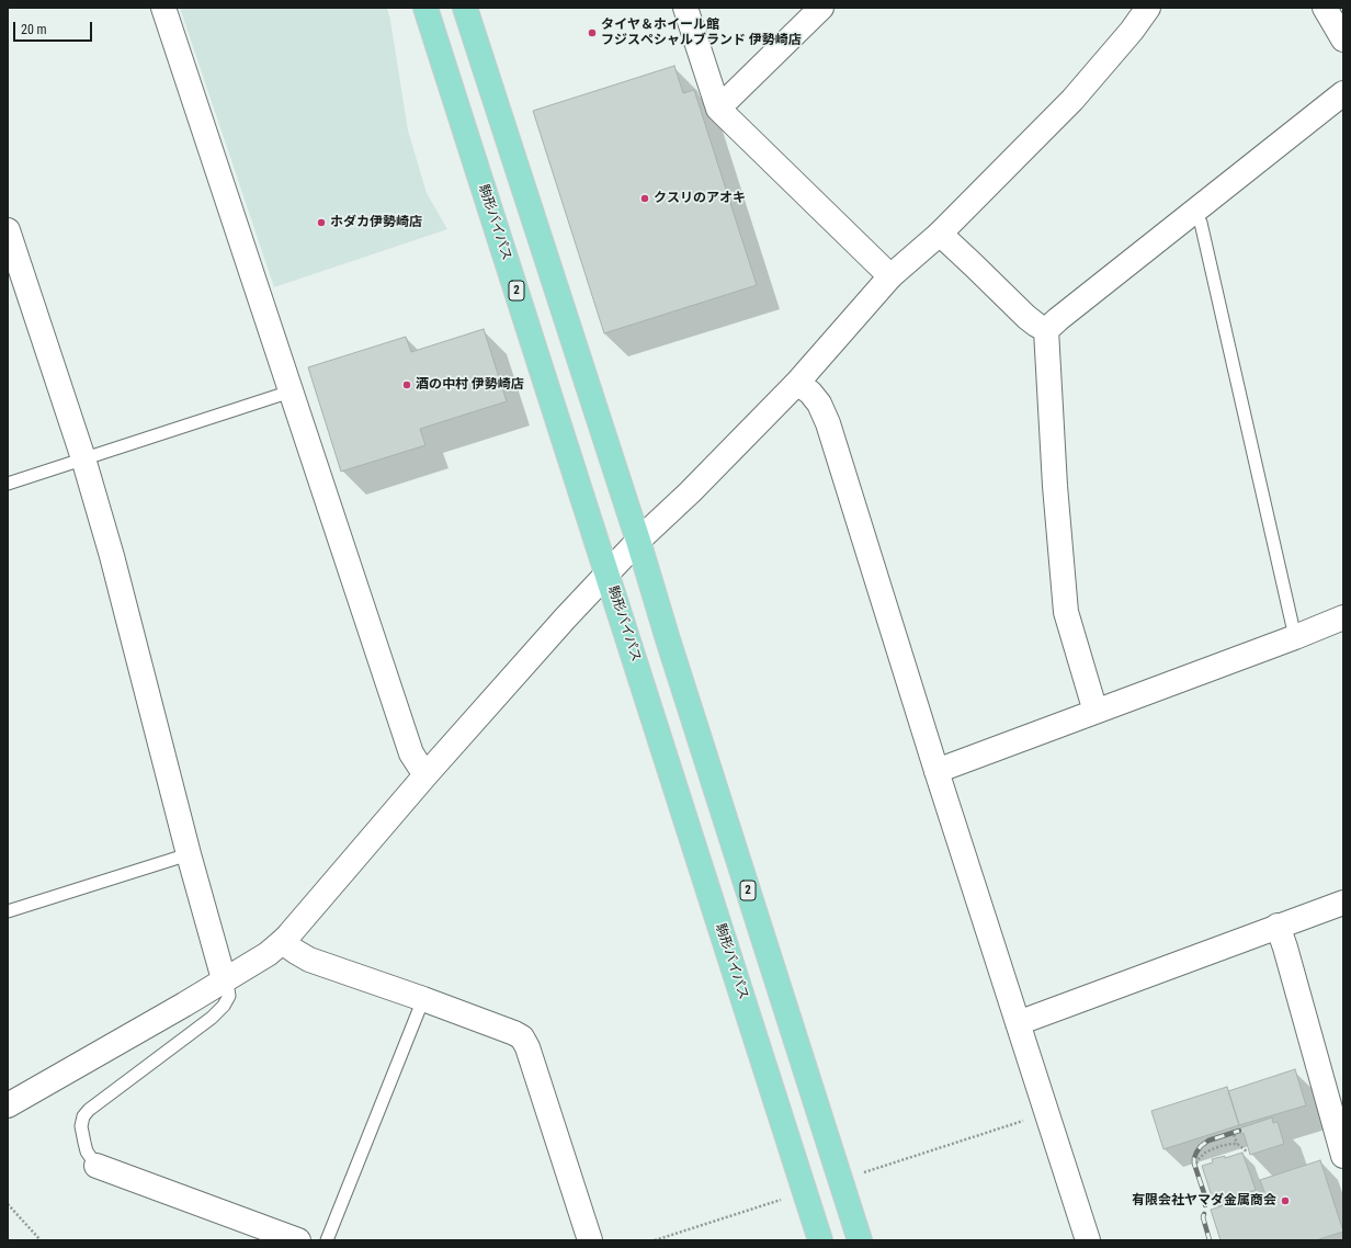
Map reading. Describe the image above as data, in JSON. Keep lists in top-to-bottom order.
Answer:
{
  "streets": {
    "main road": ["駒形バイパス", "2"]
  },
  "places": [
    "タイヤ＆ホイール館 フジスペシャルブランド 伊勢崎店",
    "クスリのアオキ",
    "ホダカ伊勢崎店",
    "酒の中村 伊勢崎店",
    "有限会社ヤマダ金属商会"
  ],
  "scale_bar": "20 m"
}
